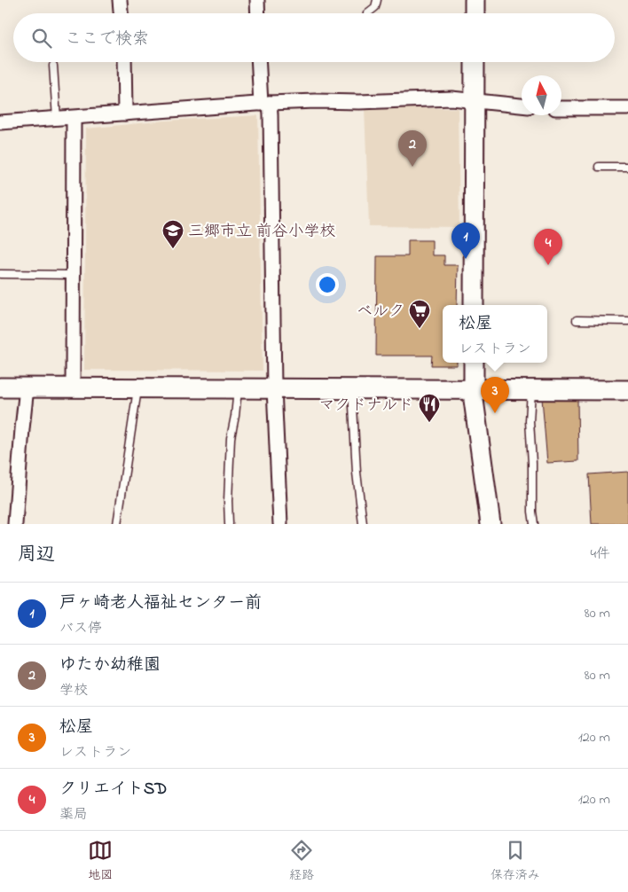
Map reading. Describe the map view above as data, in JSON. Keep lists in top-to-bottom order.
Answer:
{
  "places": {
    "school or university": ["三郷市立 前谷小学校"],
    "supermarket": ["ベルク"],
    "restaurant": ["マクドナルド"]
  },
  "north": "top",
  "page": {
    "search": "ここで検索",
    "pins": [
      "2",
      "1",
      "4",
      "3"
    ],
    "popup": ["松屋", "レストラン"],
    "heading": ["周辺", "4件"],
    "list": [
      {
        "mark": "1",
        "name": "戸ヶ崎老人福祉センター前",
        "note": "バス停",
        "value": "80 m"
      },
      {
        "mark": "2",
        "name": "ゆたか幼稚園",
        "note": "学校",
        "value": "80 m"
      },
      {
        "mark": "3",
        "name": "松屋",
        "note": "レストラン",
        "value": "120 m"
      },
      {
        "mark": "4",
        "name": "クリエイトSD",
        "note": "薬局",
        "value": "120 m"
      }
    ],
    "nav": ["地図", "経路", "保存済み"]
  }
}
